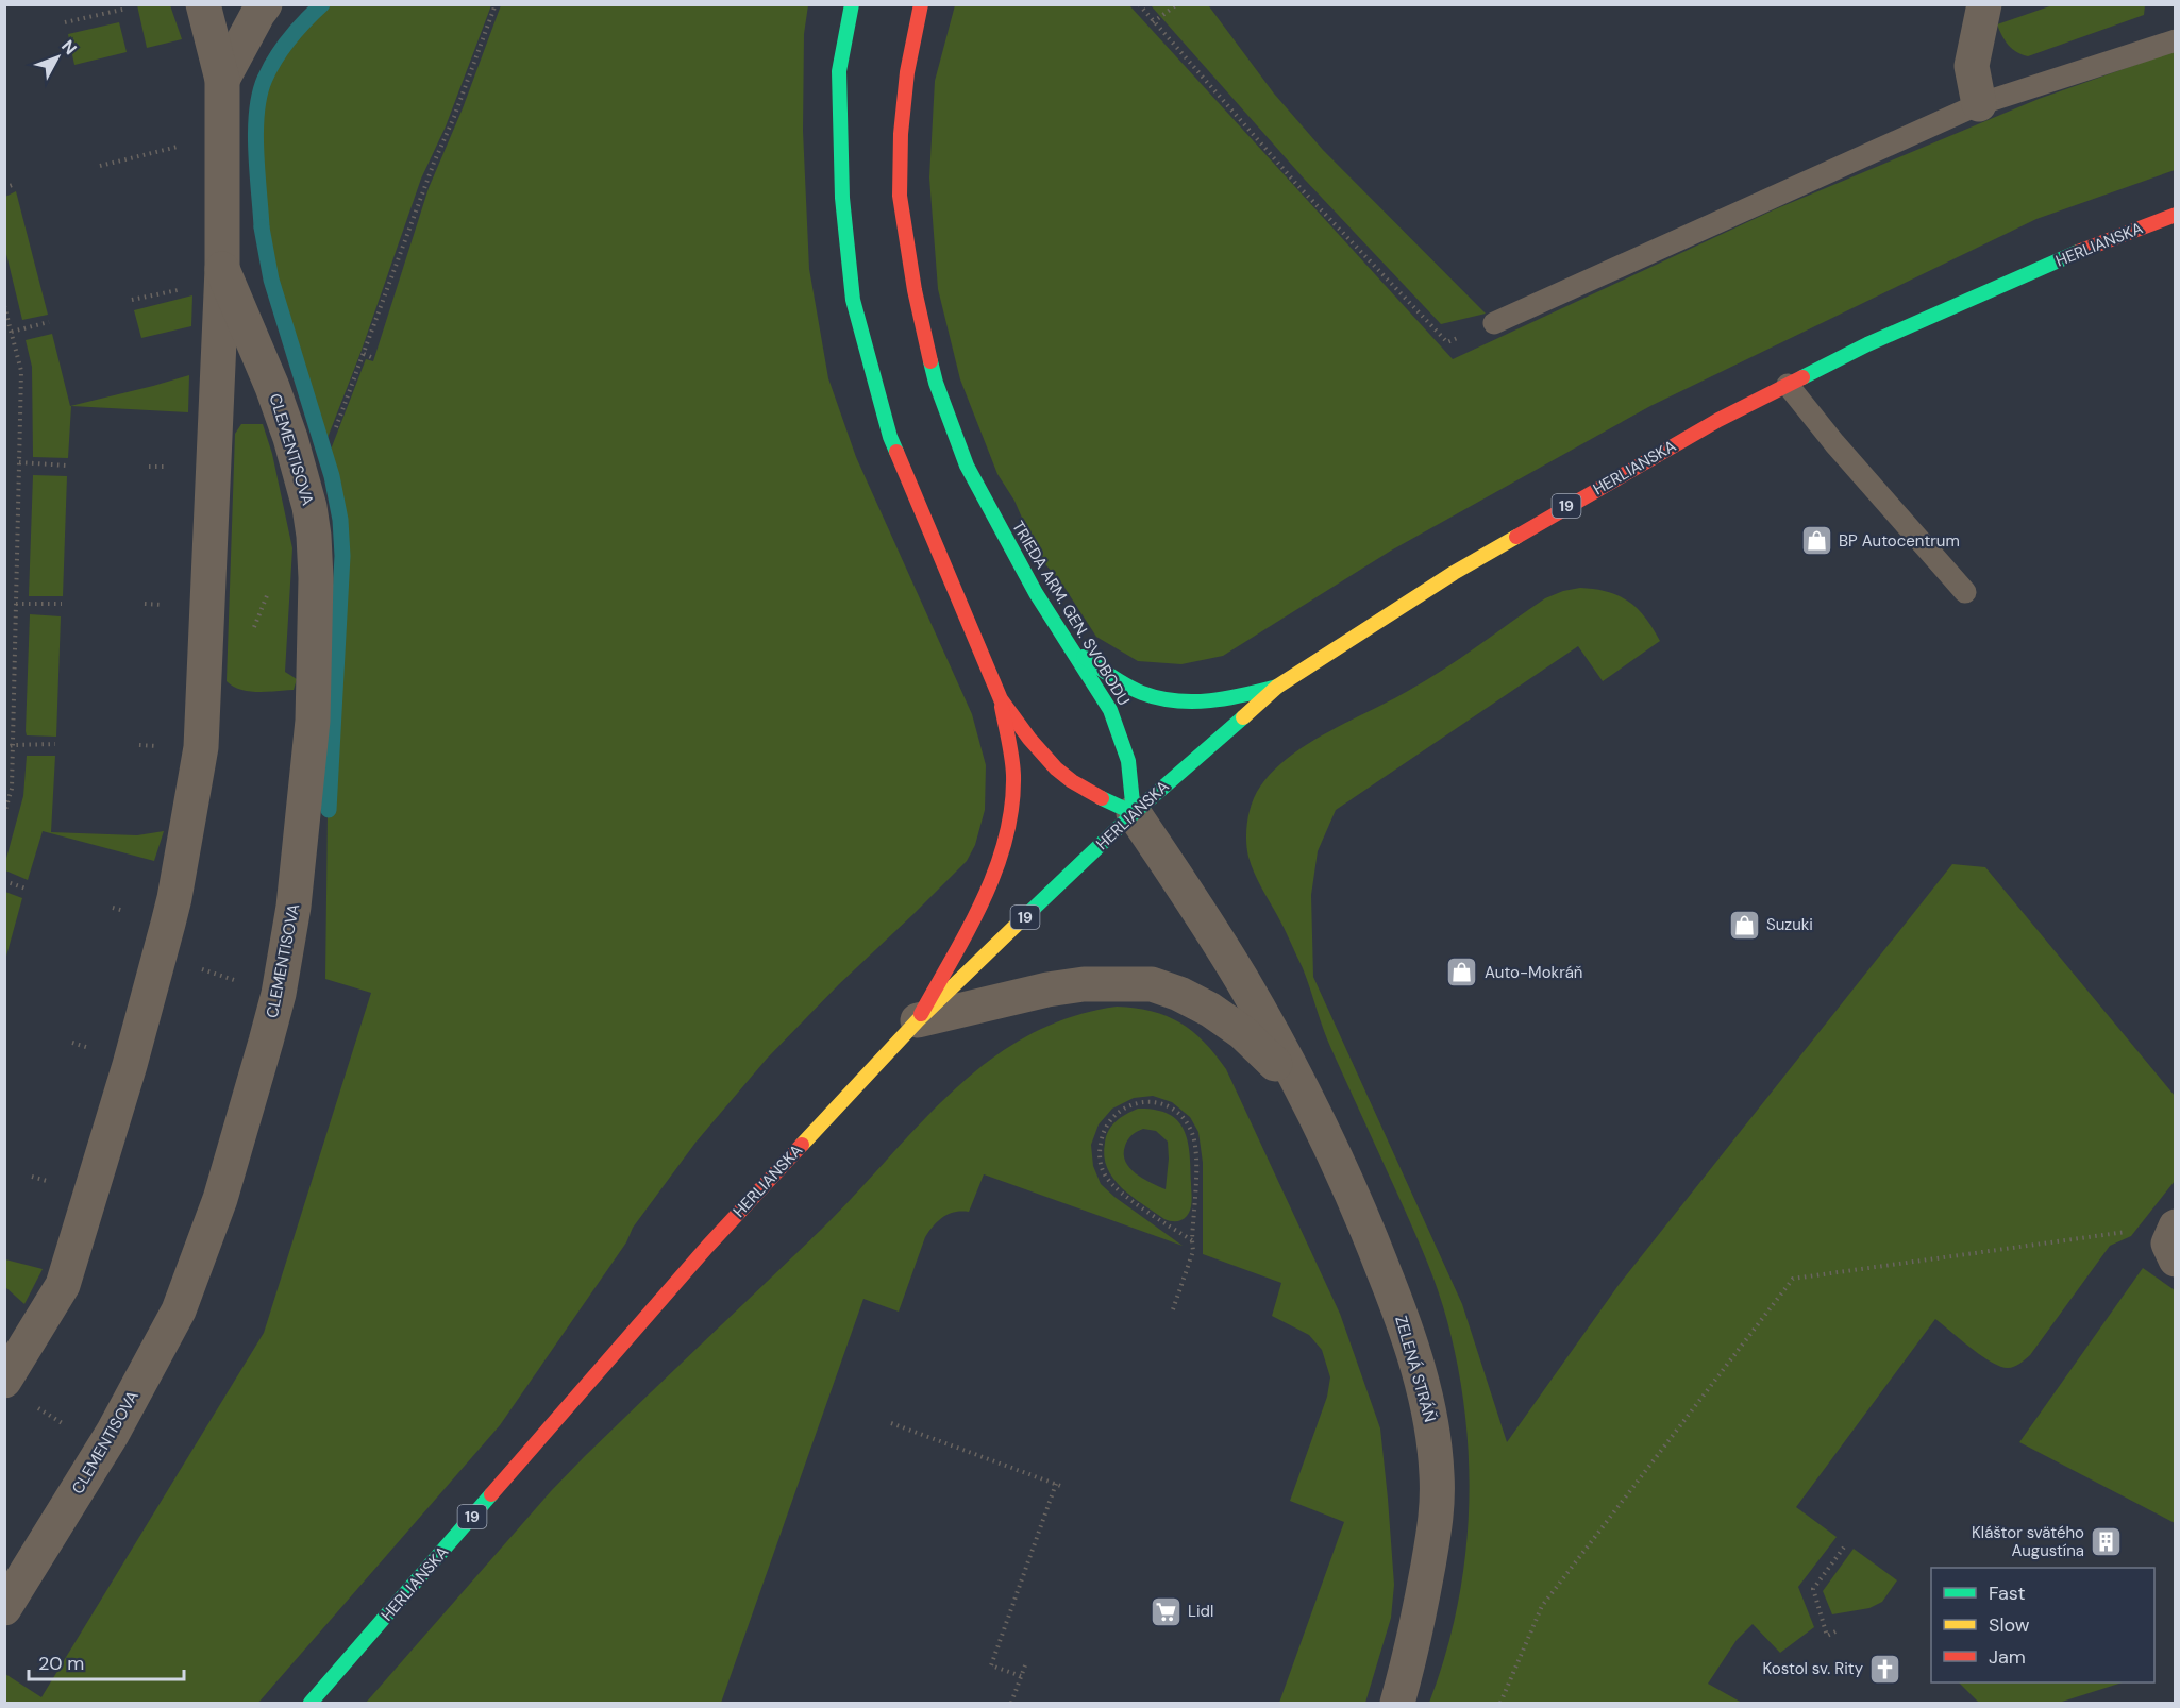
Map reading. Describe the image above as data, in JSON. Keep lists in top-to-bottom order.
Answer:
{
  "streets": {
    "main road": ["HERLIANSKA", "19", "TRIEDA ARM. GEN. SVOBODU"],
    "street": ["CLEMENTISOVA", "ZELENÁ STRÁŇ"]
  },
  "crossings": [
    ["HERLIANSKA", "TRIEDA ARM. GEN. SVOBODU"],
    ["HERLIANSKA", "ZELENÁ STRÁŇ"],
    ["TRIEDA ARM. GEN. SVOBODU", "ZELENÁ STRÁŇ"]
  ],
  "places": {
    "shop": ["BP Autocentrum", "Suzuki", "Auto-Mokráň"],
    "building": ["Kláštor svätého Augustína"],
    "supermarket": ["Lidl"],
    "church": ["Kostol sv. Rity"]
  },
  "legend": ["Fast", "Slow", "Jam"],
  "scale_bar": "20 m",
  "north": "top right"
}
